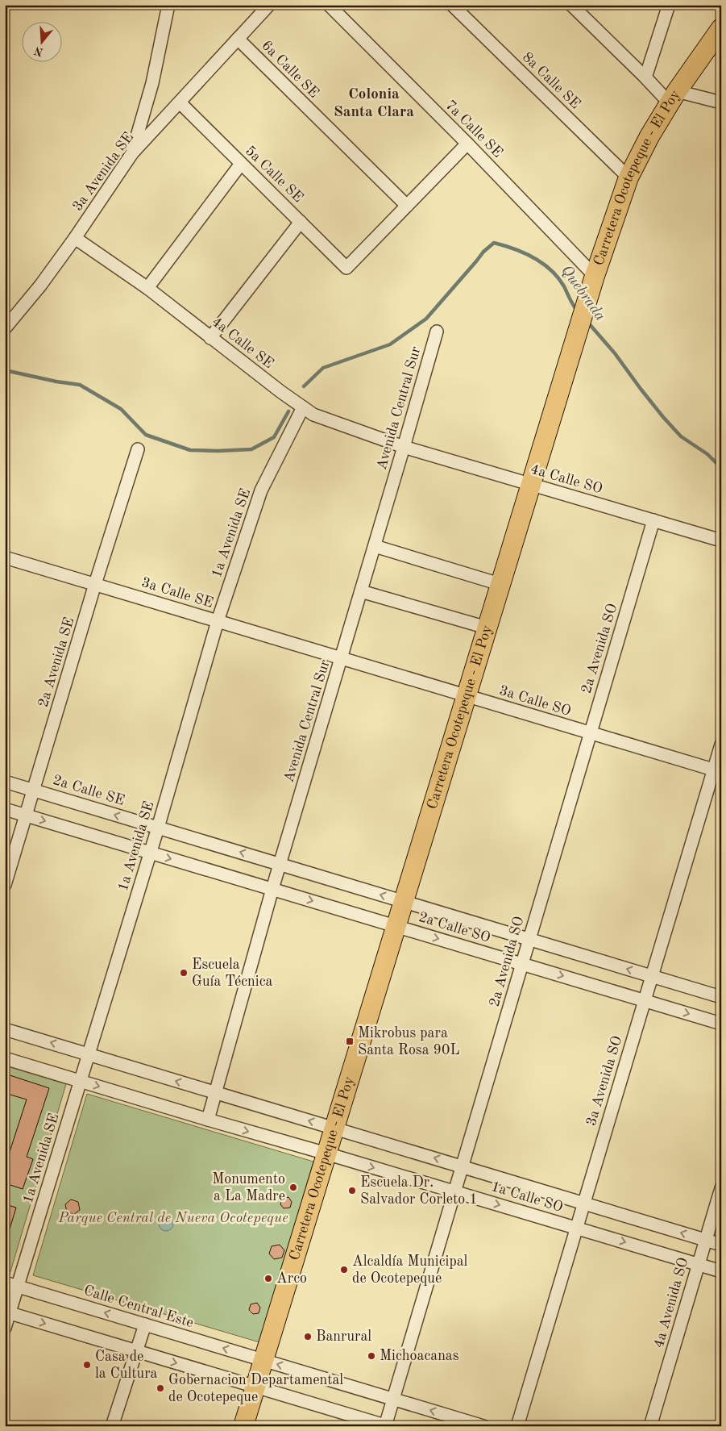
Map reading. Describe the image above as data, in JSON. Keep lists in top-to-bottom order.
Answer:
{
  "streets": {
    "main road": ["Carretera Ocotepeque - El Poy"],
    "street": [
      "6a Calle SE",
      "8a Calle SE",
      "7a Calle SE",
      "3a Avenida SE",
      "5a Calle SE",
      "4a Calle SE",
      "Avenida Central Sur",
      "4a Calle SO",
      "1a Avenida SE",
      "3a Calle SE",
      "2a Avenida SO",
      "2a Avenida SE",
      "3a Calle SO",
      "2a Calle SE",
      "2a Calle SO",
      "3a Avenida SO",
      "1a Calle SO",
      "4a Avenida SO",
      "Calle Central Este"
    ]
  },
  "crossings": [
    ["6a Calle SE", "3a Avenida SE"],
    ["6a Calle SE", "5a Calle SE"],
    ["8a Calle SE", "Carretera Ocotepeque - El Poy"],
    ["7a Calle SE", "Carretera Ocotepeque - El Poy"],
    ["3a Avenida SE", "5a Calle SE"],
    ["3a Avenida SE", "4a Calle SE"],
    ["Carretera Ocotepeque - El Poy", "4a Calle SO"],
    ["Carretera Ocotepeque - El Poy", "3a Calle SO"],
    ["Carretera Ocotepeque - El Poy", "2a Calle SO"],
    ["Carretera Ocotepeque - El Poy", "1a Calle SO"],
    ["Carretera Ocotepeque - El Poy", "Calle Central Este"],
    ["4a Calle SE", "Avenida Central Sur"],
    ["4a Calle SE", "4a Calle SO"],
    ["4a Calle SE", "1a Avenida SE"],
    ["Avenida Central Sur", "4a Calle SO"],
    ["Avenida Central Sur", "3a Calle SE"],
    ["Avenida Central Sur", "3a Calle SO"],
    ["Avenida Central Sur", "2a Calle SE"],
    ["Avenida Central Sur", "2a Calle SO"],
    ["Avenida Central Sur", "1a Calle SO"],
    ["4a Calle SO", "2a Avenida SO"],
    ["1a Avenida SE", "3a Calle SE"],
    ["1a Avenida SE", "2a Calle SE"],
    ["1a Avenida SE", "1a Calle SO"],
    ["1a Avenida SE", "Calle Central Este"],
    ["3a Calle SE", "2a Avenida SE"],
    ["3a Calle SE", "3a Calle SO"],
    ["2a Avenida SO", "3a Calle SO"],
    ["2a Avenida SO", "2a Calle SO"],
    ["2a Avenida SO", "1a Calle SO"],
    ["2a Avenida SO", "Calle Central Este"],
    ["2a Avenida SE", "2a Calle SE"],
    ["3a Calle SO", "3a Avenida SO"],
    ["2a Calle SE", "2a Calle SO"],
    ["2a Calle SO", "3a Avenida SO"],
    ["3a Avenida SO", "1a Calle SO"],
    ["1a Calle SO", "4a Avenida SO"]
  ],
  "districts": ["Colonia Santa Clara"],
  "water": ["Quebrada"],
  "parks": ["Parque Central de Nueva Ocotepeque"],
  "places": {
    "other": [
      "Escuela Guía Técnica",
      "Monumento a La Madre",
      "Escuela Dr. Salvador Corleto 1",
      "Alcaldía Municipal de Ocotepeque",
      "Arco",
      "Banrural",
      "Michoacanas",
      "Casa de la Cultura",
      "Gobernacion Departamental de Ocotepeque"
    ],
    "transit": ["Mikrobus para Santa Rosa 90L"]
  },
  "north": "bottom"
}
